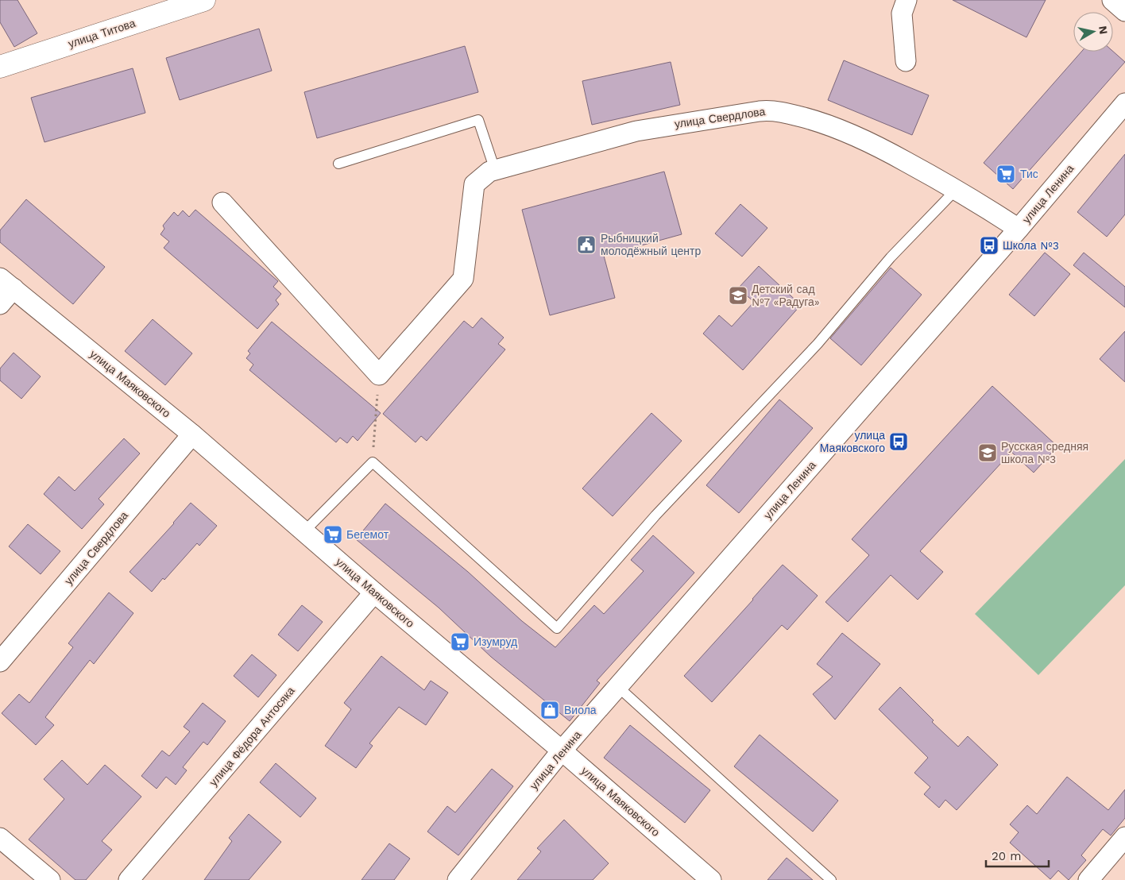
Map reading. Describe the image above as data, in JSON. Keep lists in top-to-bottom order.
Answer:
{
  "streets": {
    "street": [
      "улица Титова",
      "улица Свердлова",
      "улица Ленина",
      "улица Маяковского",
      "улица Фёдора Антосяка"
    ]
  },
  "crossings": [
    ["улица Свердлова", "улица Ленина"],
    ["улица Свердлова", "улица Маяковского"],
    ["улица Ленина", "улица Маяковского"],
    ["улица Маяковского", "улица Фёдора Антосяка"]
  ],
  "places": {
    "supermarket": ["Тис", "Бегемот", "Изумруд"],
    "public building": ["Рыбницкий молодёжный центр"],
    "bus stop": ["Школа №3", "улица Маяковского"],
    "school or university": ["Детский сад №7 «Радуга»", "Русская средняя школа №3"],
    "shop": ["Виола"]
  },
  "scale_bar": "20 m",
  "north": "right"
}
